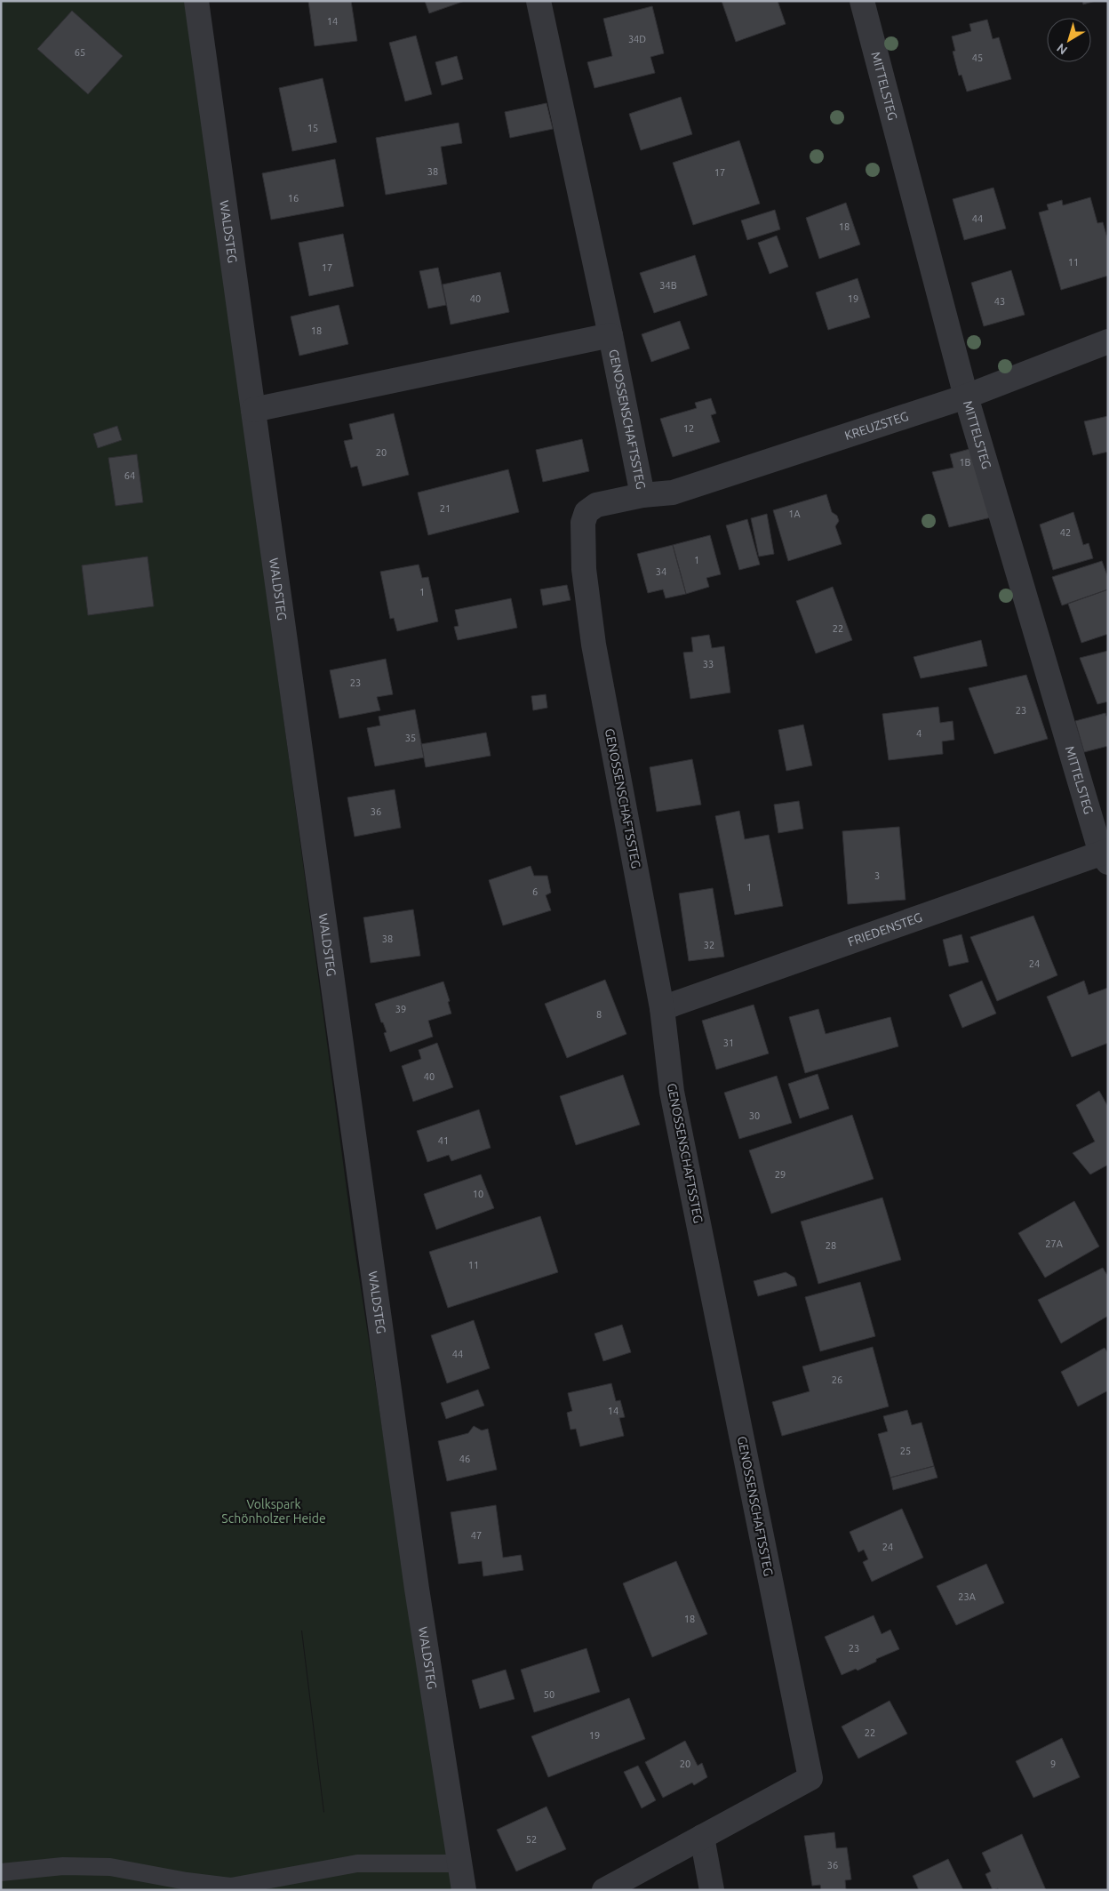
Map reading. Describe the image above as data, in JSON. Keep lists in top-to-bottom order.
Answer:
{
  "streets": {
    "street": [
      "MITTELSTEG",
      "WALDSTEG",
      "GENOSSENSCHAFTSSTEG",
      "KREUZSTEG",
      "FRIEDENSTEG"
    ]
  },
  "crossings": [
    ["MITTELSTEG", "KREUZSTEG"],
    ["MITTELSTEG", "FRIEDENSTEG"],
    ["WALDSTEG", "GENOSSENSCHAFTSSTEG"],
    ["GENOSSENSCHAFTSSTEG", "KREUZSTEG"],
    ["GENOSSENSCHAFTSSTEG", "FRIEDENSTEG"]
  ],
  "parks": ["Volkspark Schönholzer Heide"],
  "house_numbers": [
    "14",
    "34D",
    "65",
    "45",
    "15",
    "38",
    "17",
    "16",
    "44",
    "18",
    "11",
    "17",
    "34B",
    "40",
    "19",
    "43",
    "18",
    "12",
    "20",
    "1B",
    "64",
    "21",
    "1A",
    "42",
    "1",
    "34",
    "1",
    "22",
    "33",
    "23",
    "23",
    "4",
    "35",
    "36",
    "3",
    "1",
    "6",
    "38",
    "32",
    "24",
    "39",
    "8",
    "31",
    "40",
    "30",
    "41",
    "29",
    "10",
    "27A",
    "28",
    "11",
    "44",
    "26",
    "14",
    "25",
    "46",
    "47",
    "24",
    "23A",
    "18",
    "23",
    "50",
    "22",
    "19",
    "20",
    "9",
    "52",
    "36"
  ],
  "north": "bottom left"
}
